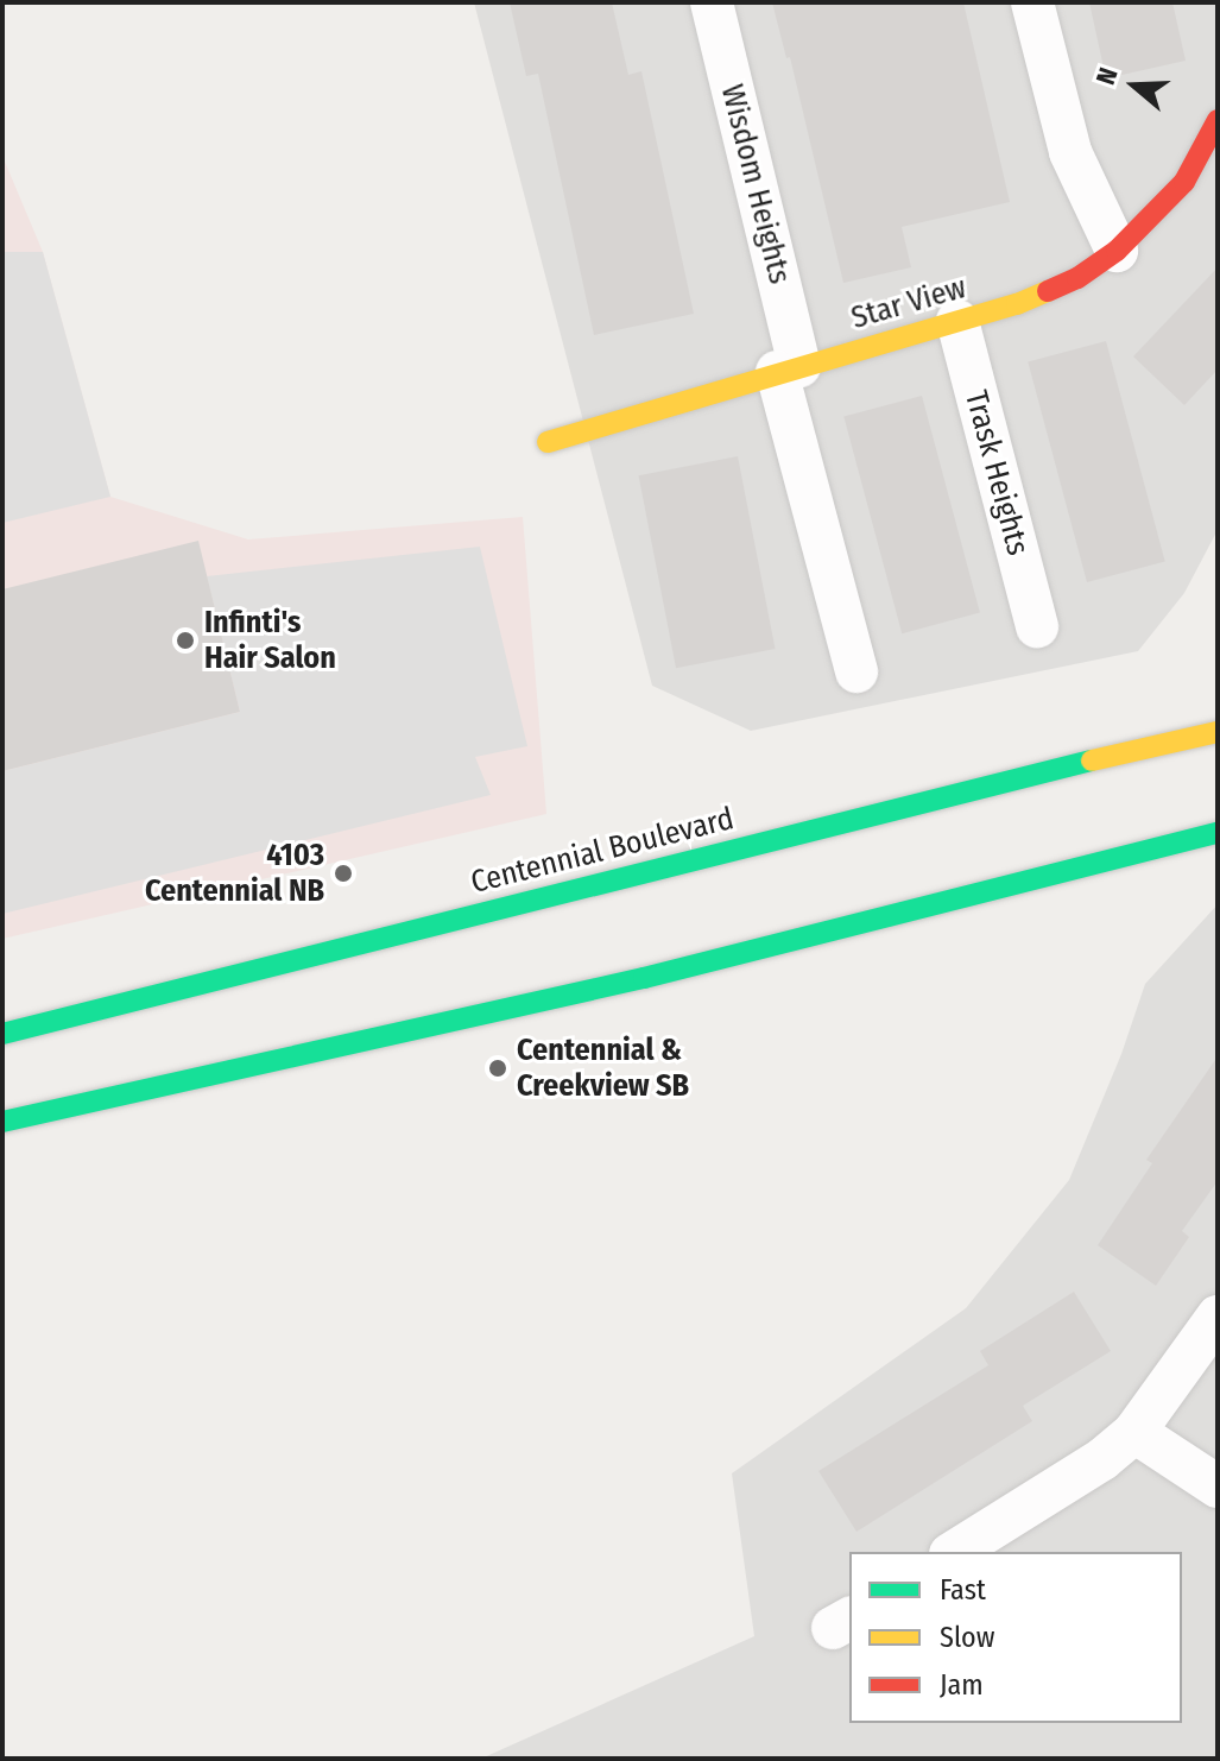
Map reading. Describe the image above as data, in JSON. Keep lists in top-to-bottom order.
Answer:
{
  "streets": {
    "main road": ["Star View", "Centennial Boulevard"],
    "street": ["Wisdom Heights", "Trask Heights"]
  },
  "crossings": [
    ["Wisdom Heights", "Star View"],
    ["Star View", "Trask Heights"]
  ],
  "places": ["Infinti's Hair Salon", "4103 Centennial NB", "Centennial & Creekview SB"],
  "legend": ["Fast", "Slow", "Jam"],
  "north": "left"
}
